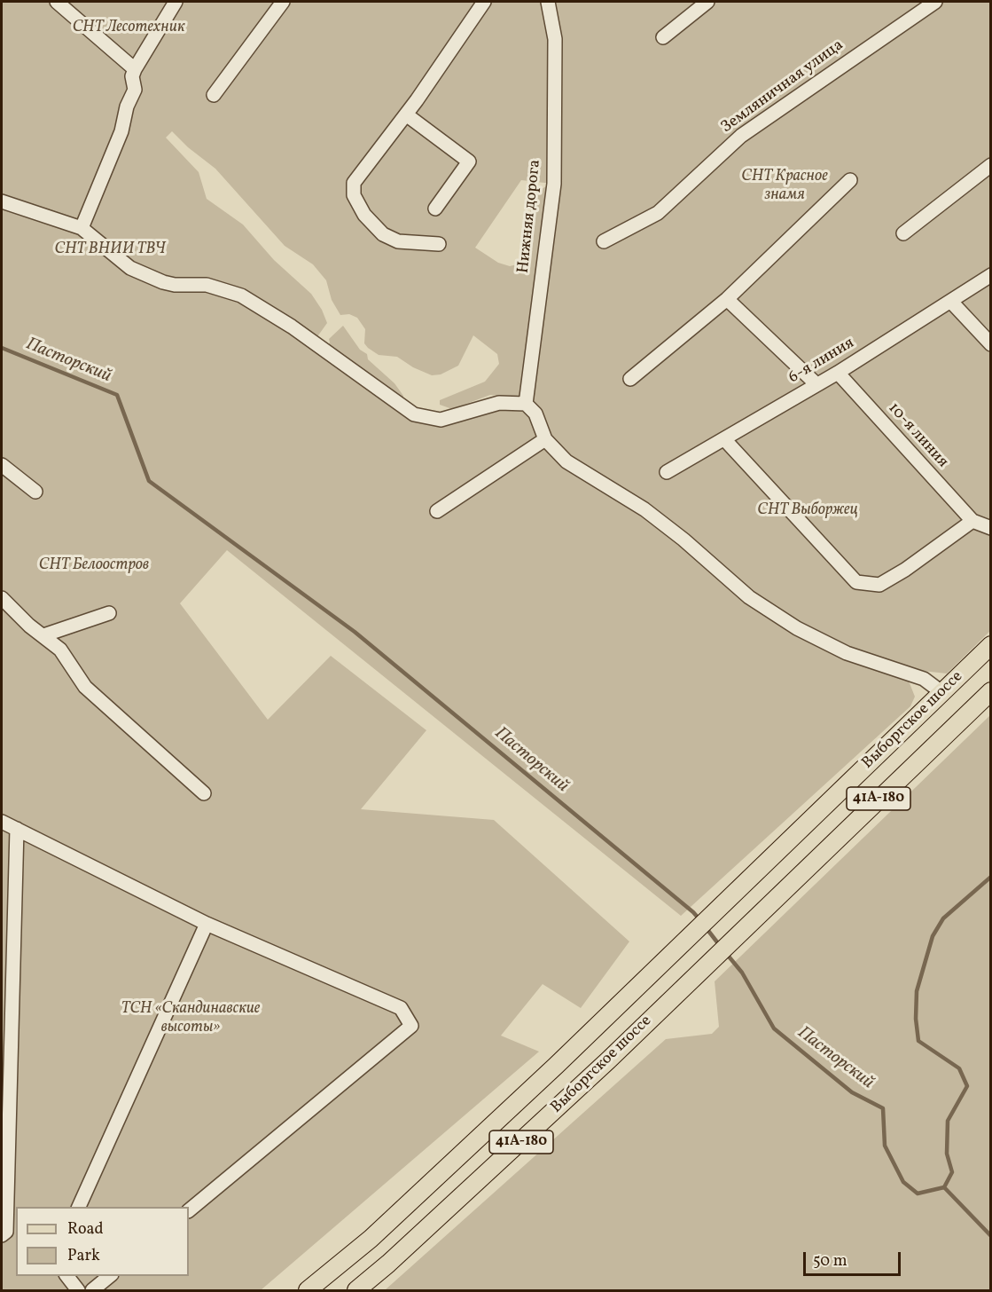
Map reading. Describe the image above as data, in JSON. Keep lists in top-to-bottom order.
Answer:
{
  "streets": {
    "main road": ["Выборгское шоссе", "41А-180"],
    "street": [
      "Земляничная улица",
      "Нижняя дорога",
      "6-я линия",
      "10-я линия"
    ]
  },
  "crossings": [
    ["6-я линия", "10-я линия"]
  ],
  "water": ["Пасторский"],
  "parks": [
    "СНТ Лесотехник",
    "СНТ Красное знамя",
    "СНТ ВНИИ ТВЧ",
    "СНТ Выборжец",
    "СНТ Белоостров",
    "ТСН «Скандинавские высоты»"
  ],
  "legend": ["Road", "Park"],
  "scale_bar": "50 m"
}
